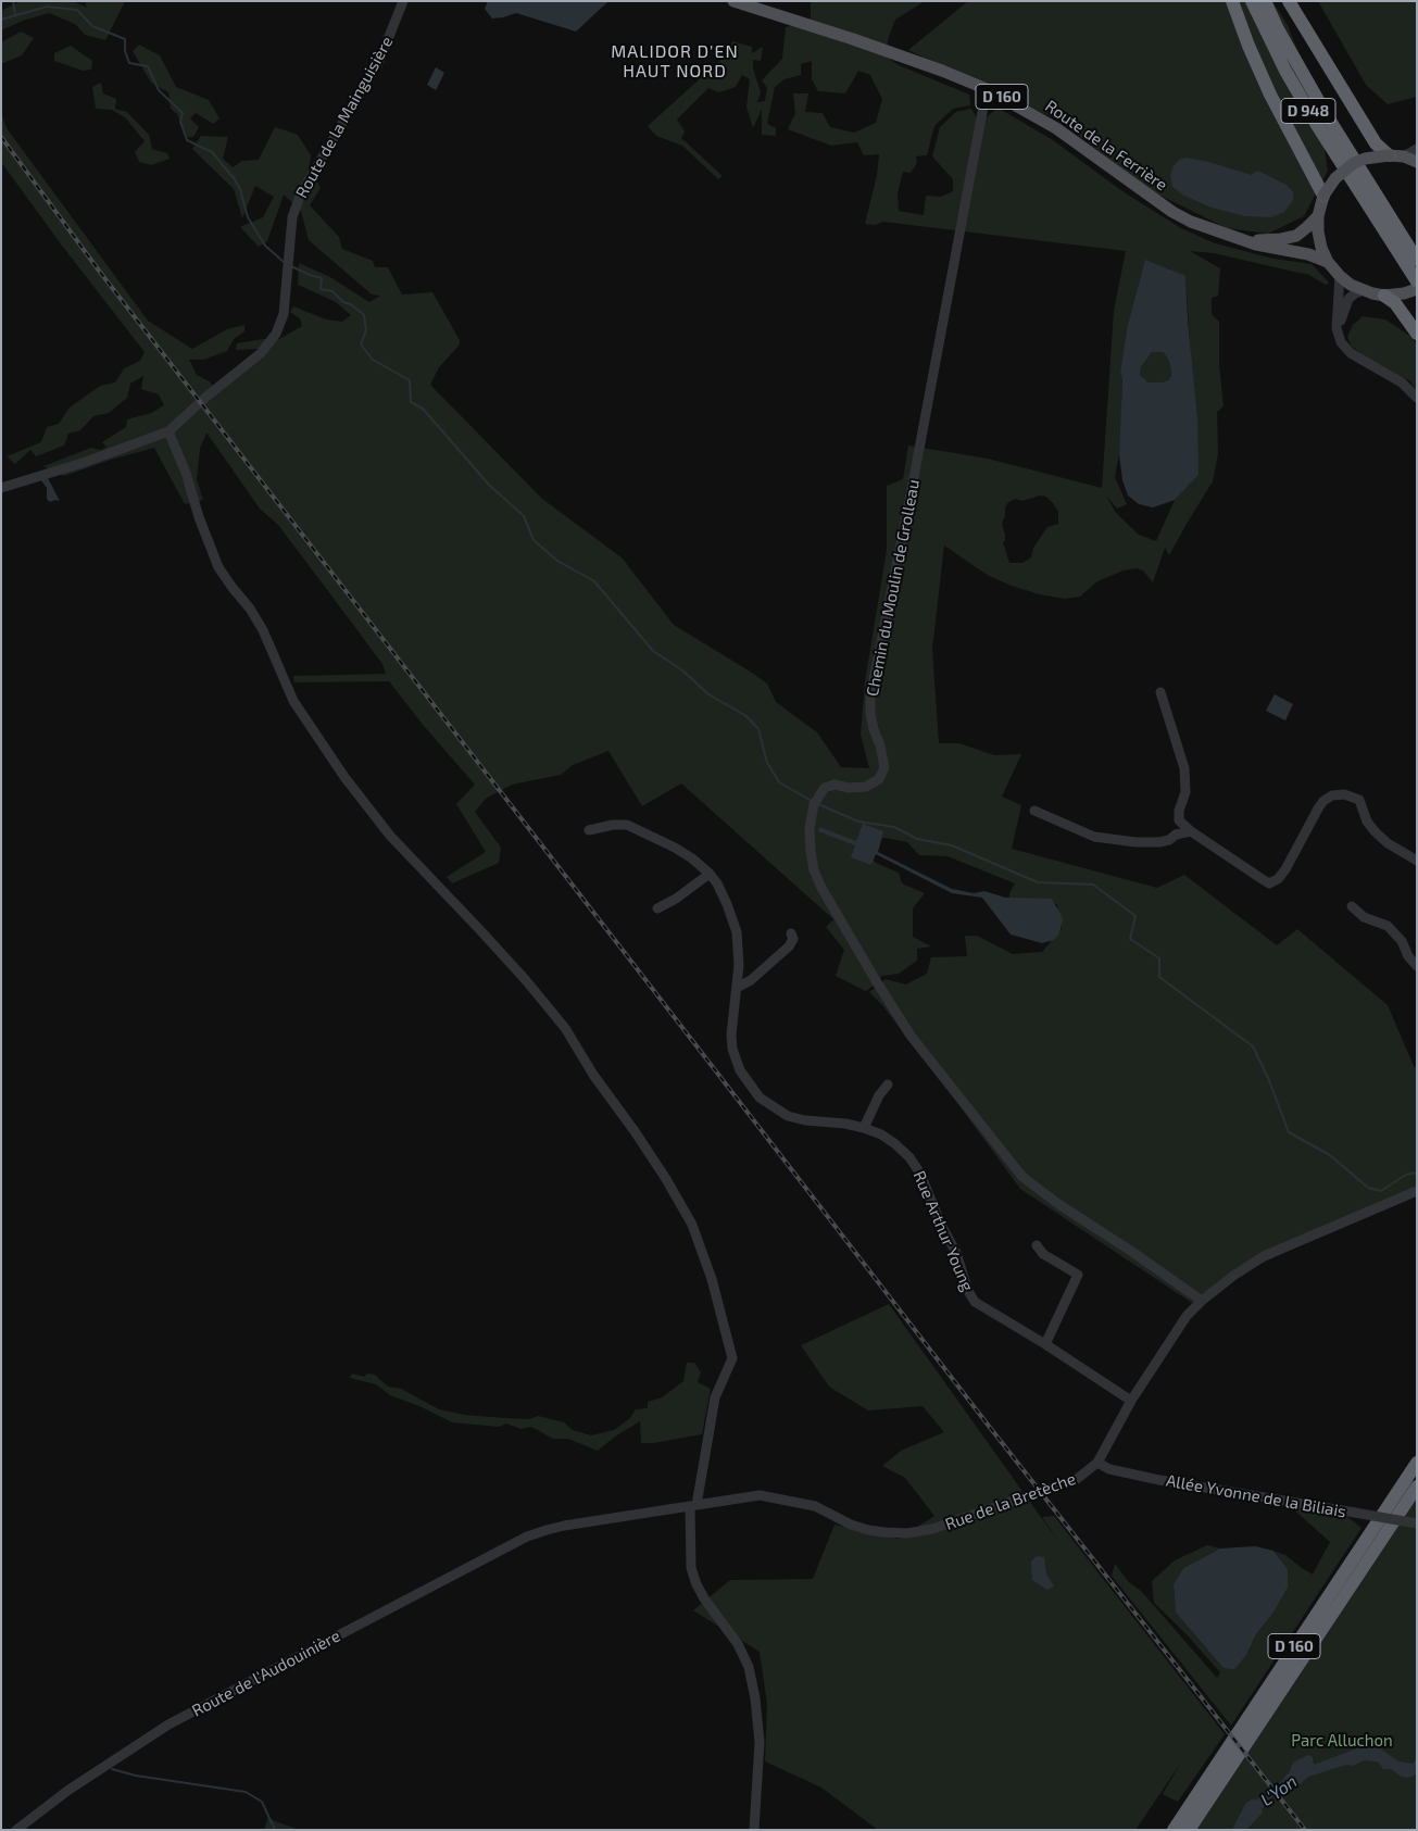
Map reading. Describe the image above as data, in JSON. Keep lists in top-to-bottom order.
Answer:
{
  "streets": {
    "highway": ["D 160", "D 948"],
    "main road": ["Route de la Ferrière"],
    "street": [
      "Route de la Mainguisière",
      "Chemin du Moulin de Grolleau",
      "Rue Arthur Young",
      "Allée Yvonne de la Biliais",
      "Rue de la Bretèche",
      "Route de l'Audouinière"
    ]
  },
  "crossings": [
    ["Route de la Ferrière", "Chemin du Moulin de Grolleau"],
    ["Chemin du Moulin de Grolleau", "Rue de la Bretèche"],
    ["Rue Arthur Young", "Rue de la Bretèche"],
    ["Allée Yvonne de la Biliais", "Rue de la Bretèche"],
    ["Rue de la Bretèche", "Route de l'Audouinière"]
  ],
  "districts": ["MALIDOR D'EN HAUT NORD"],
  "water": ["L'Yon"],
  "parks": ["Parc Alluchon"]
}
